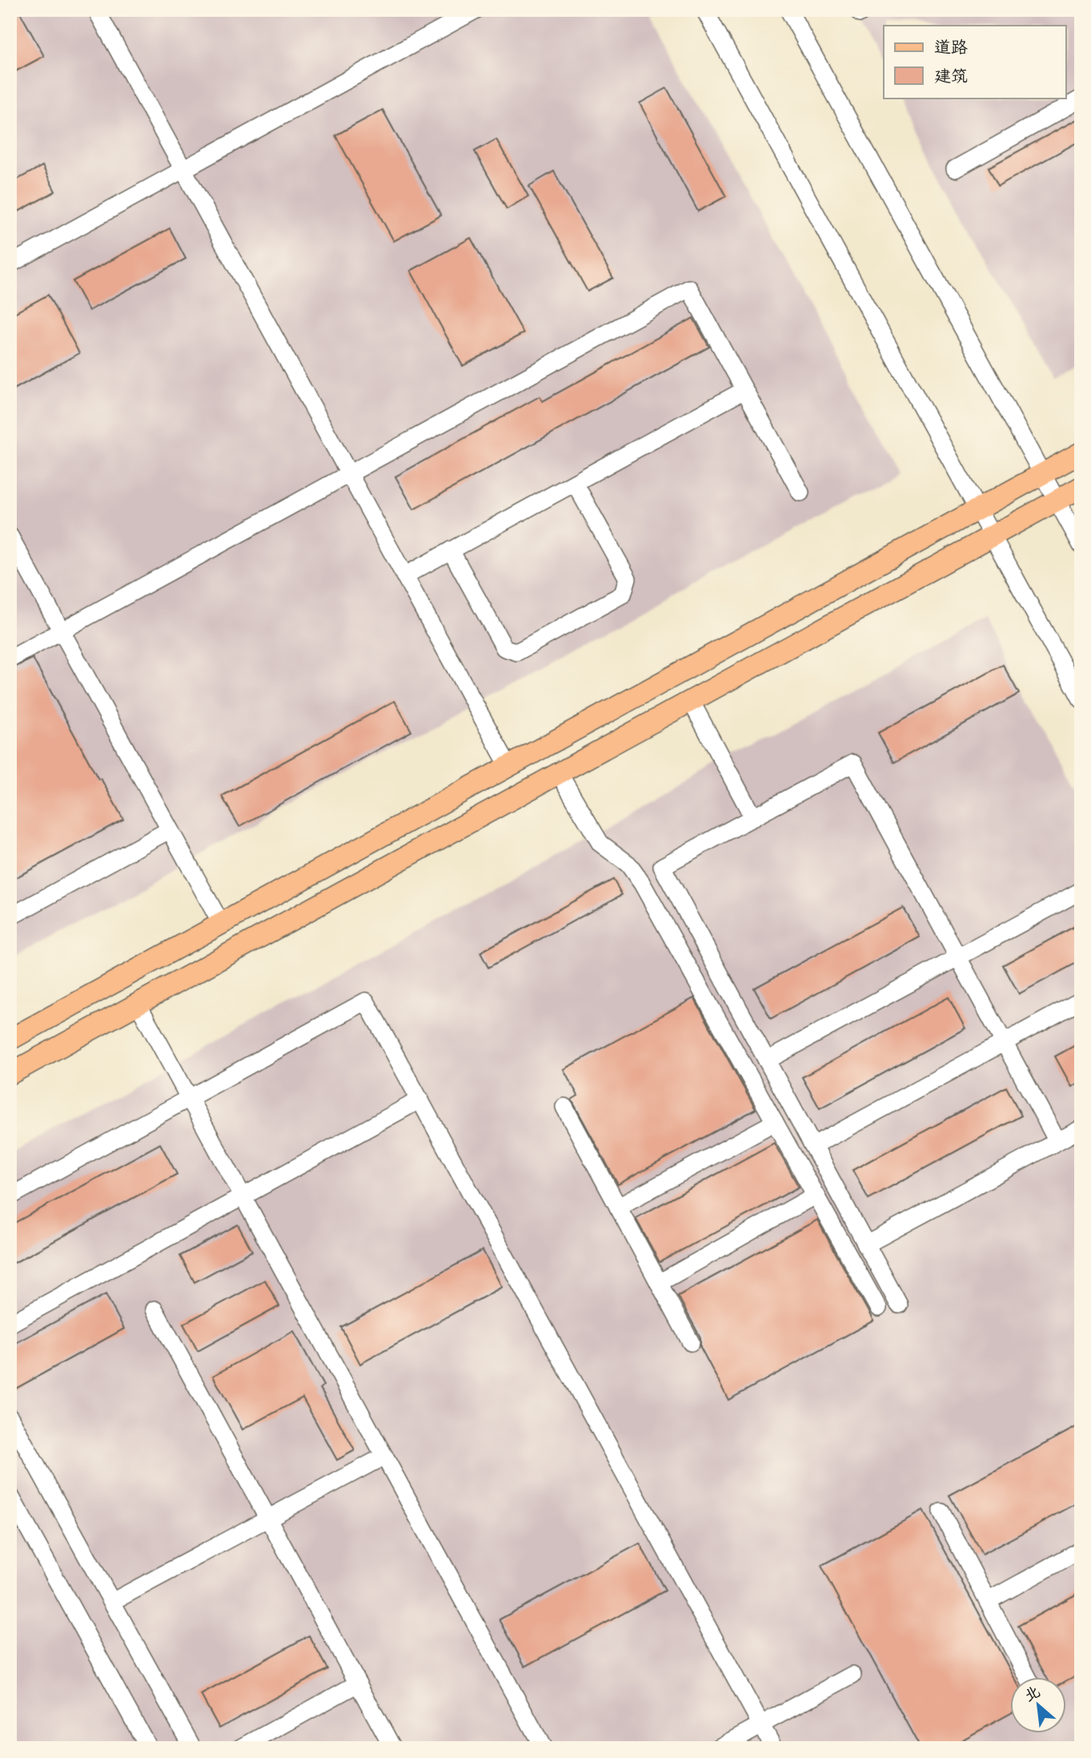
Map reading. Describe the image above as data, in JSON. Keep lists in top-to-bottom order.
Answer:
{
  "legend": ["道路", "建筑"],
  "north": "top left"
}
